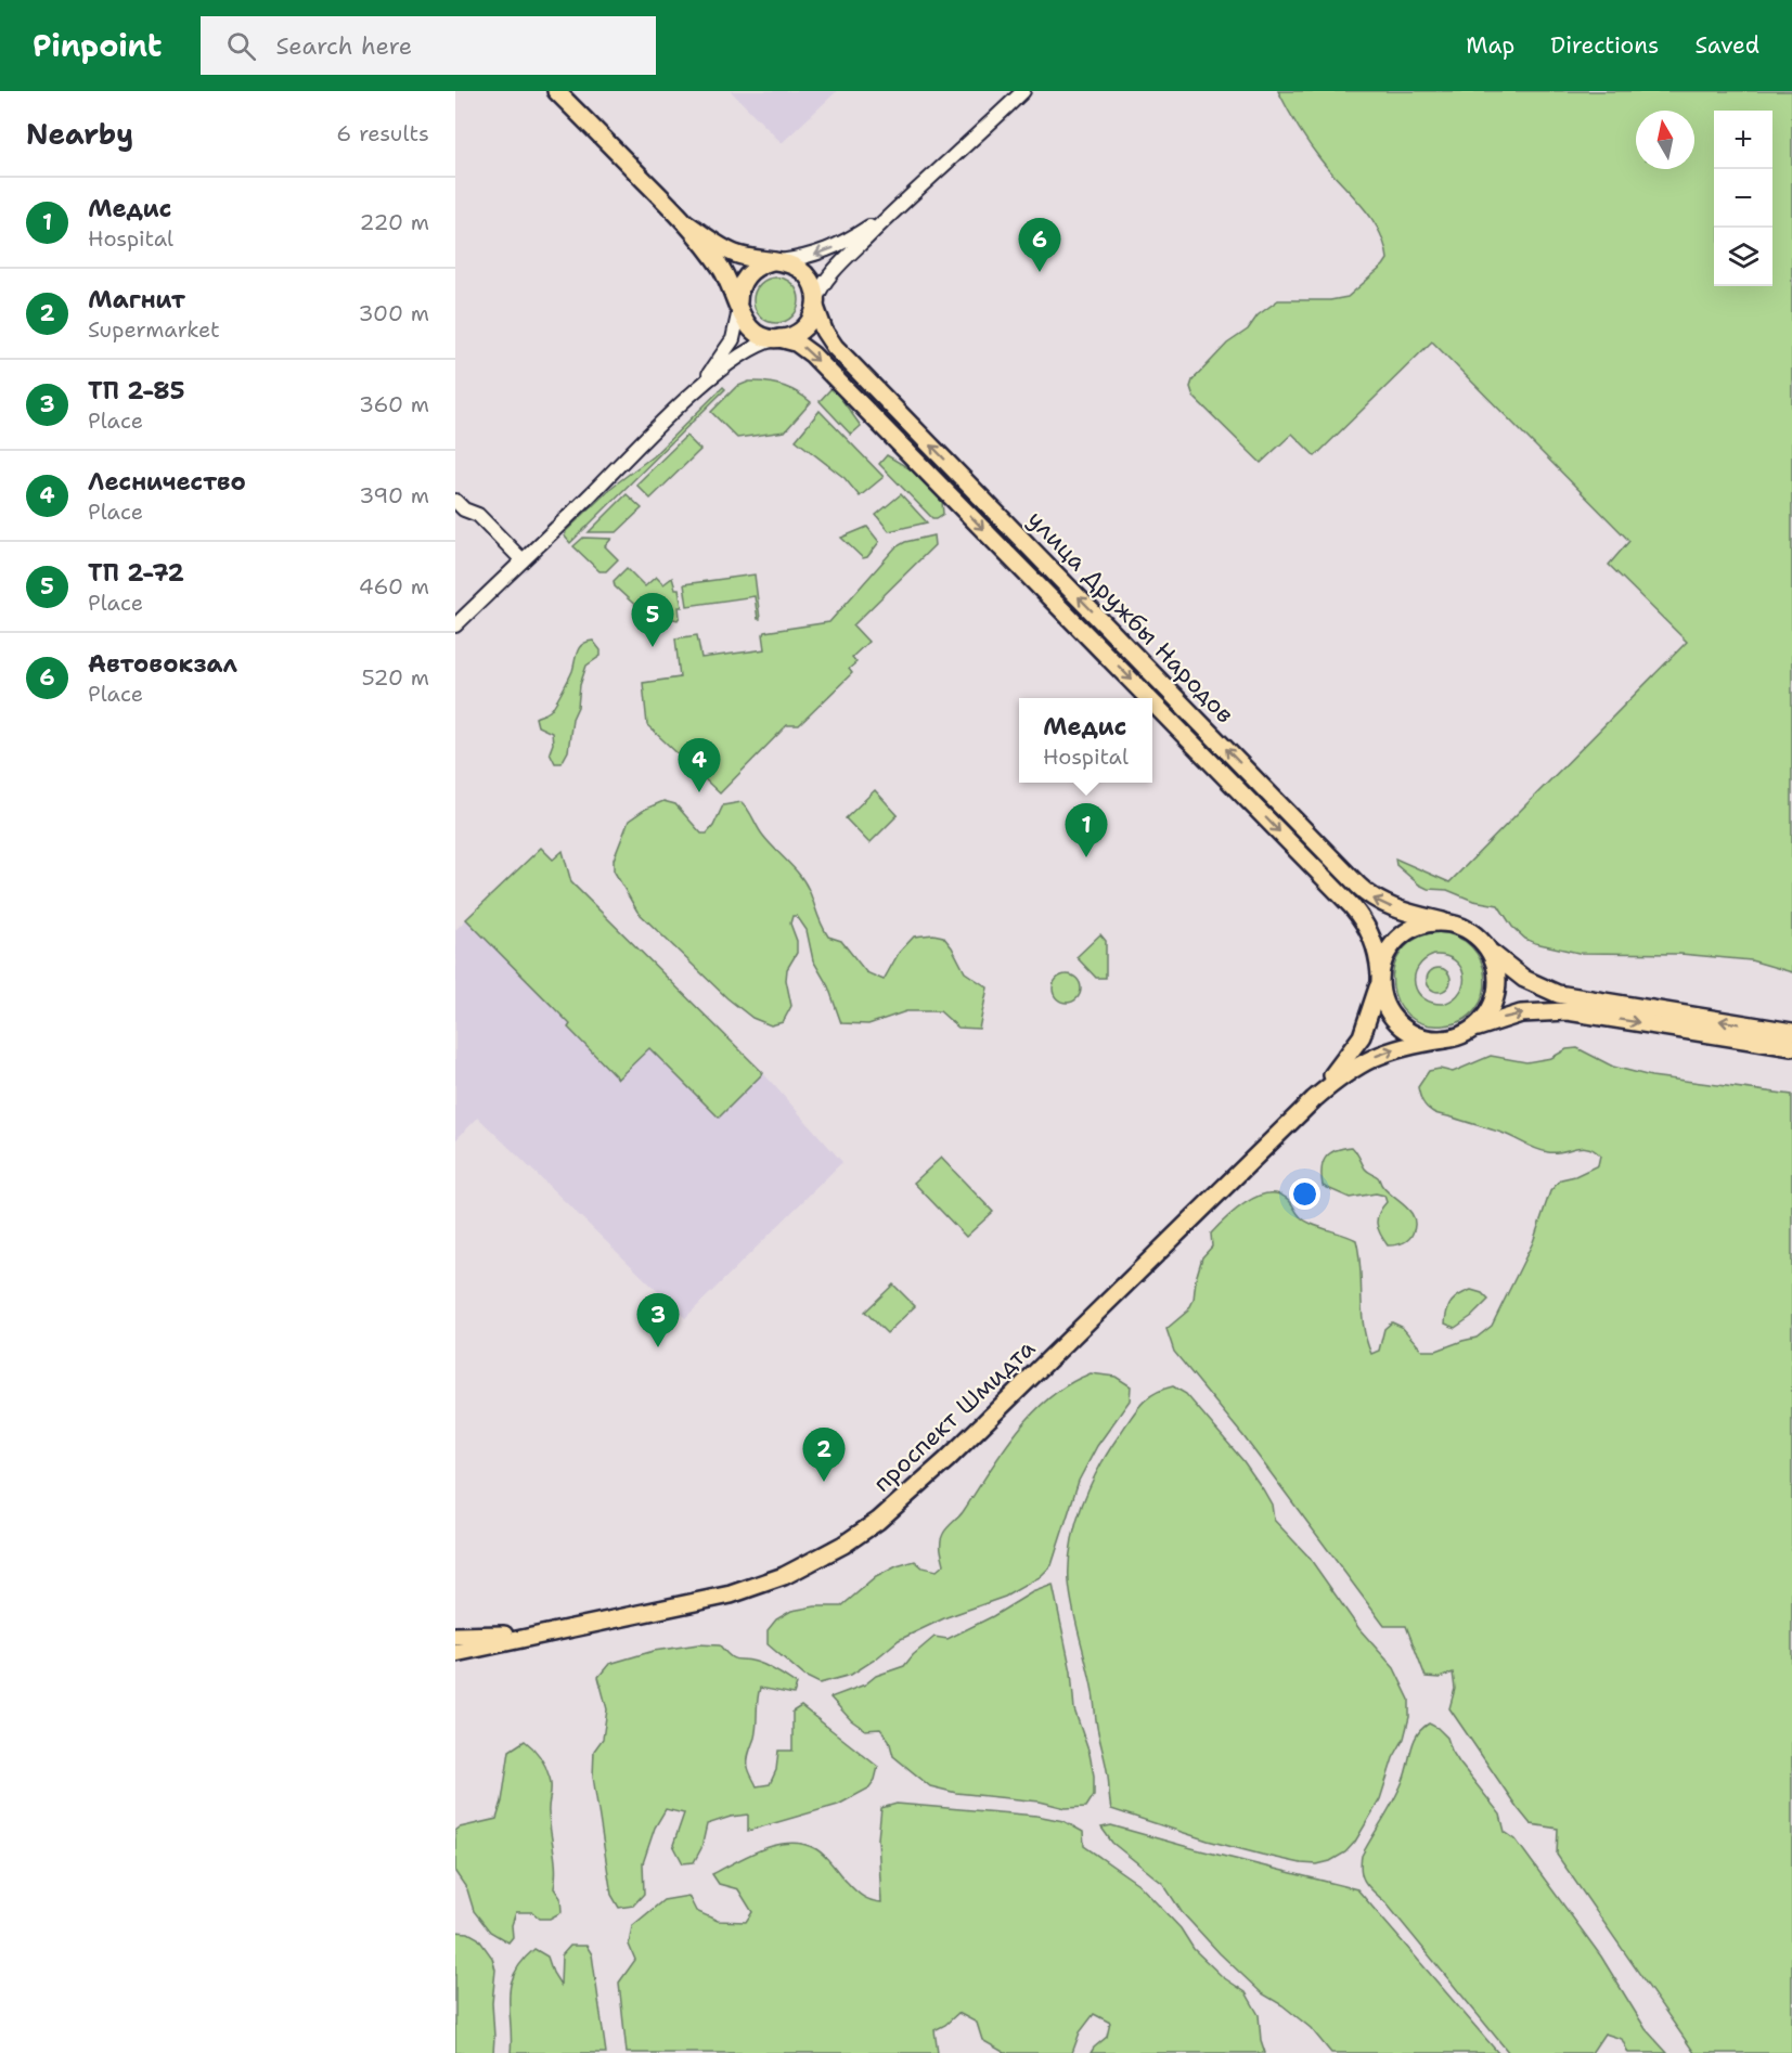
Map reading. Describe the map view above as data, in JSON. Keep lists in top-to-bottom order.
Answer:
{
  "streets": {
    "main road": ["улица Дружбы Народов", "проспект Шмидта"]
  },
  "crossings": [
    ["улица Дружбы Народов", "проспект Шмидта"]
  ],
  "north": "top",
  "page": {
    "header": "Pinpoint",
    "search": "Search here",
    "nav": ["Map", "Directions", "Saved"],
    "heading": ["Nearby", "6 results"],
    "map_buttons": ["+", "−"],
    "list": [
      {
        "mark": "1",
        "name": "Медис",
        "note": "Hospital",
        "value": "220 m"
      },
      {
        "mark": "2",
        "name": "Магнит",
        "note": "Supermarket",
        "value": "300 m"
      },
      {
        "mark": "3",
        "name": "ТП 2-85",
        "note": "Place",
        "value": "360 m"
      },
      {
        "mark": "4",
        "name": "Лесничество",
        "note": "Place",
        "value": "390 m"
      },
      {
        "mark": "5",
        "name": "ТП 2-72",
        "note": "Place",
        "value": "460 m"
      },
      {
        "mark": "6",
        "name": "Автовокзал",
        "note": "Place",
        "value": "520 m"
      }
    ],
    "pins": [
      "6",
      "5",
      "4",
      "1",
      "3",
      "2"
    ],
    "popup": ["Медис", "Hospital"]
  }
}
